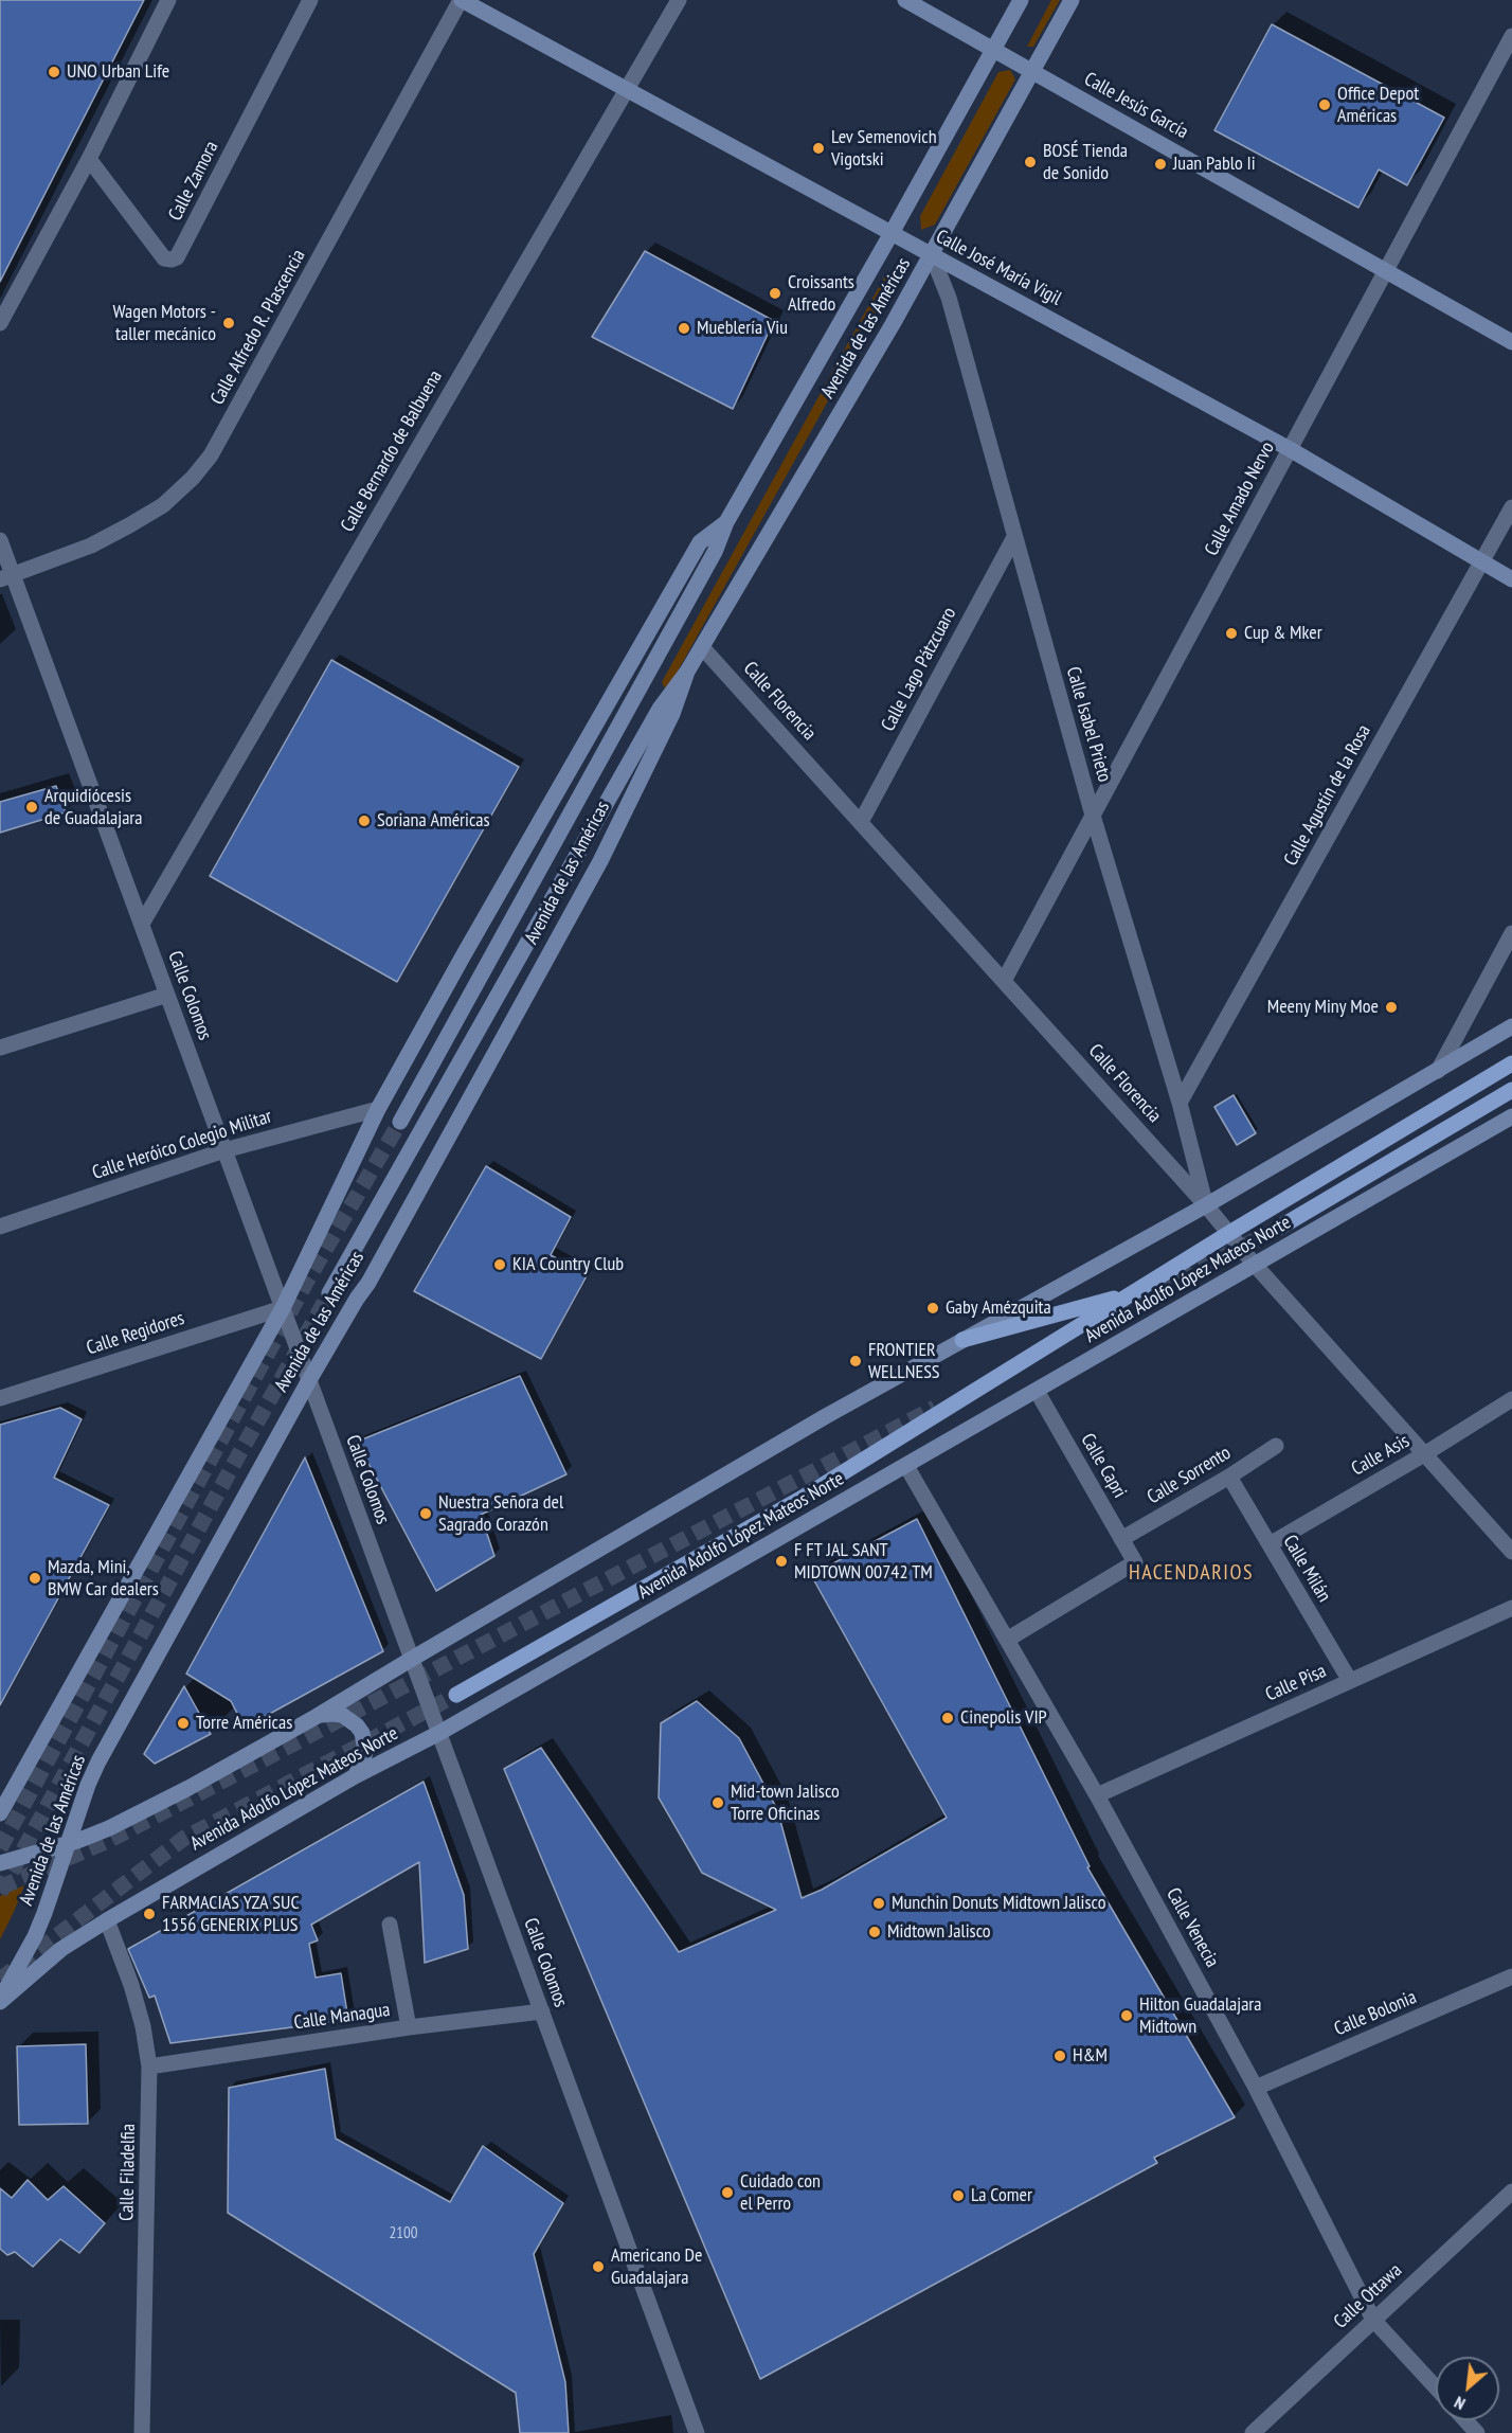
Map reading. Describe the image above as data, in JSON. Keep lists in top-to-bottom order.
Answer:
{
  "streets": {
    "main road": [
      "Calle Jesús García",
      "Calle José María Vigil",
      "Avenida de las Américas",
      "Avenida Adolfo López Mateos Norte"
    ],
    "street": [
      "Calle Zamora",
      "Calle Alfredo R. Plascencia",
      "Calle Bernardo de Balbuena",
      "Calle Amado Nervo",
      "Calle Lago Pátzcuaro",
      "Calle Florencia",
      "Calle Isabel Prieto",
      "Calle Agustín de la Rosa",
      "Calle Colomos",
      "Calle Heróico Colegio Militar",
      "Calle Regidores",
      "Calle Asis",
      "Calle Capri",
      "Calle Sorrento",
      "Calle Milán",
      "Calle Pisa",
      "Calle Venecia",
      "Calle Bolonia",
      "Calle Managua",
      "Calle Filadelfia",
      "Calle Ottawa"
    ]
  },
  "crossings": [
    ["Calle Jesús García", "Avenida de las Américas"],
    ["Calle Jesús García", "Calle Amado Nervo"],
    ["Calle José María Vigil", "Calle Alfredo R. Plascencia"],
    ["Calle José María Vigil", "Avenida de las Américas"],
    ["Calle José María Vigil", "Calle Bernardo de Balbuena"],
    ["Calle José María Vigil", "Calle Amado Nervo"],
    ["Calle José María Vigil", "Calle Isabel Prieto"],
    ["Calle José María Vigil", "Calle Agustín de la Rosa"],
    ["Calle Alfredo R. Plascencia", "Calle Colomos"],
    ["Avenida de las Américas", "Calle Florencia"],
    ["Avenida de las Américas", "Calle Isabel Prieto"],
    ["Avenida de las Américas", "Calle Colomos"],
    ["Avenida de las Américas", "Calle Heróico Colegio Militar"],
    ["Avenida de las Américas", "Avenida Adolfo López Mateos Norte"],
    ["Avenida de las Américas", "Calle Regidores"],
    ["Calle Bernardo de Balbuena", "Calle Colomos"],
    ["Calle Amado Nervo", "Calle Florencia"],
    ["Calle Amado Nervo", "Calle Isabel Prieto"],
    ["Calle Lago Pátzcuaro", "Calle Florencia"],
    ["Calle Lago Pátzcuaro", "Calle Isabel Prieto"],
    ["Calle Florencia", "Calle Isabel Prieto"],
    ["Calle Florencia", "Avenida Adolfo López Mateos Norte"],
    ["Calle Florencia", "Calle Asis"],
    ["Calle Isabel Prieto", "Calle Agustín de la Rosa"],
    ["Calle Colomos", "Calle Heróico Colegio Militar"],
    ["Calle Colomos", "Avenida Adolfo López Mateos Norte"],
    ["Calle Colomos", "Calle Regidores"],
    ["Calle Colomos", "Calle Managua"],
    ["Avenida Adolfo López Mateos Norte", "Calle Capri"],
    ["Avenida Adolfo López Mateos Norte", "Calle Venecia"],
    ["Avenida Adolfo López Mateos Norte", "Calle Filadelfia"],
    ["Calle Asis", "Calle Milán"],
    ["Calle Capri", "Calle Sorrento"],
    ["Calle Capri", "Calle Venecia"],
    ["Calle Sorrento", "Calle Milán"],
    ["Calle Milán", "Calle Pisa"],
    ["Calle Pisa", "Calle Venecia"],
    ["Calle Venecia", "Calle Bolonia"],
    ["Calle Venecia", "Calle Ottawa"],
    ["Calle Managua", "Calle Filadelfia"]
  ],
  "districts": ["HACENDARIOS"],
  "places": [
    "UNO Urban Life",
    "Office Depot Américas",
    "Lev Semenovich Vigotski",
    "BOSÉ Tienda de Sonido",
    "Juan Pablo Ii",
    "Croissants Alfredo",
    "Wagen Motors - taller mecánico",
    "Mueblería Viu",
    "Cup & Mker",
    "Arquidiócesis de Guadalajara",
    "Soriana Américas",
    "Meeny Miny Moe",
    "KIA Country Club",
    "Gaby Amézquita",
    "FRONTIER WELLNESS",
    "Nuestra Señora del Sagrado Corazón",
    "F FT JAL SANT MIDTOWN 00742 TM",
    "Mazda, Mini, BMW Car dealers",
    "Cinepolis VIP",
    "Torre Américas",
    "Mid-town Jalisco Torre Oficinas",
    "Munchin Donuts Midtown Jalisco",
    "FARMACIAS YZA SUC 1556 GENERIX PLUS",
    "Midtown Jalisco",
    "Hilton Guadalajara Midtown",
    "H&M",
    "Cuidado con el Perro",
    "La Comer",
    "Americano De Guadalajara"
  ],
  "house_numbers": ["2100"],
  "north": "bottom left"
}
